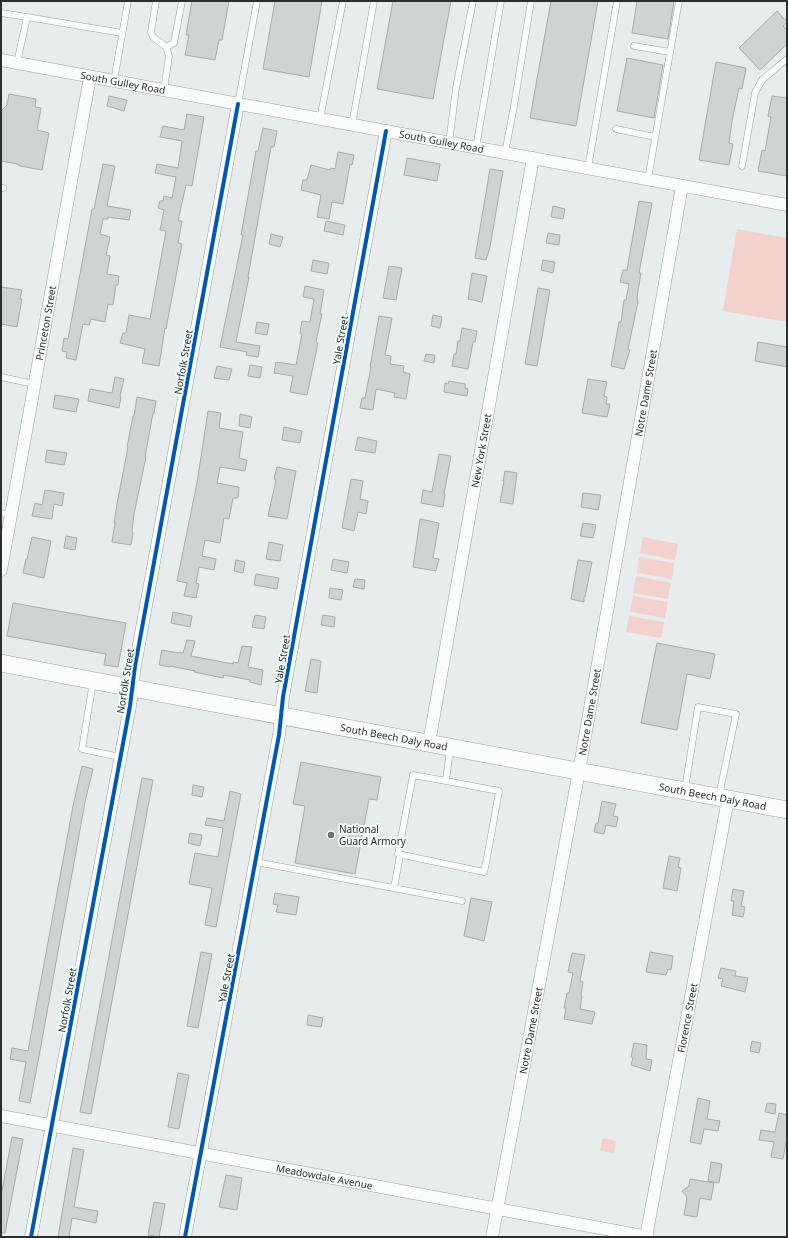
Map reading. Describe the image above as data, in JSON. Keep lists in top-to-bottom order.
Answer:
{
  "streets": {
    "main road": ["South Beech Daly Road"],
    "street": [
      "South Gulley Road",
      "Princeton Street",
      "Yale Street",
      "Norfolk Street",
      "Notre Dame Street",
      "New York Street",
      "Florence Street",
      "Meadowdale Avenue"
    ]
  },
  "crossings": [
    ["South Gulley Road", "Princeton Street"],
    ["South Gulley Road", "Yale Street"],
    ["South Gulley Road", "Norfolk Street"],
    ["South Gulley Road", "Notre Dame Street"],
    ["South Gulley Road", "New York Street"],
    ["Yale Street", "South Beech Daly Road"],
    ["Yale Street", "Meadowdale Avenue"],
    ["Norfolk Street", "South Beech Daly Road"],
    ["Norfolk Street", "Meadowdale Avenue"],
    ["Notre Dame Street", "South Beech Daly Road"],
    ["Notre Dame Street", "Meadowdale Avenue"],
    ["New York Street", "South Beech Daly Road"],
    ["South Beech Daly Road", "Florence Street"],
    ["Florence Street", "Meadowdale Avenue"]
  ],
  "places": ["National Guard Armory"]
}
